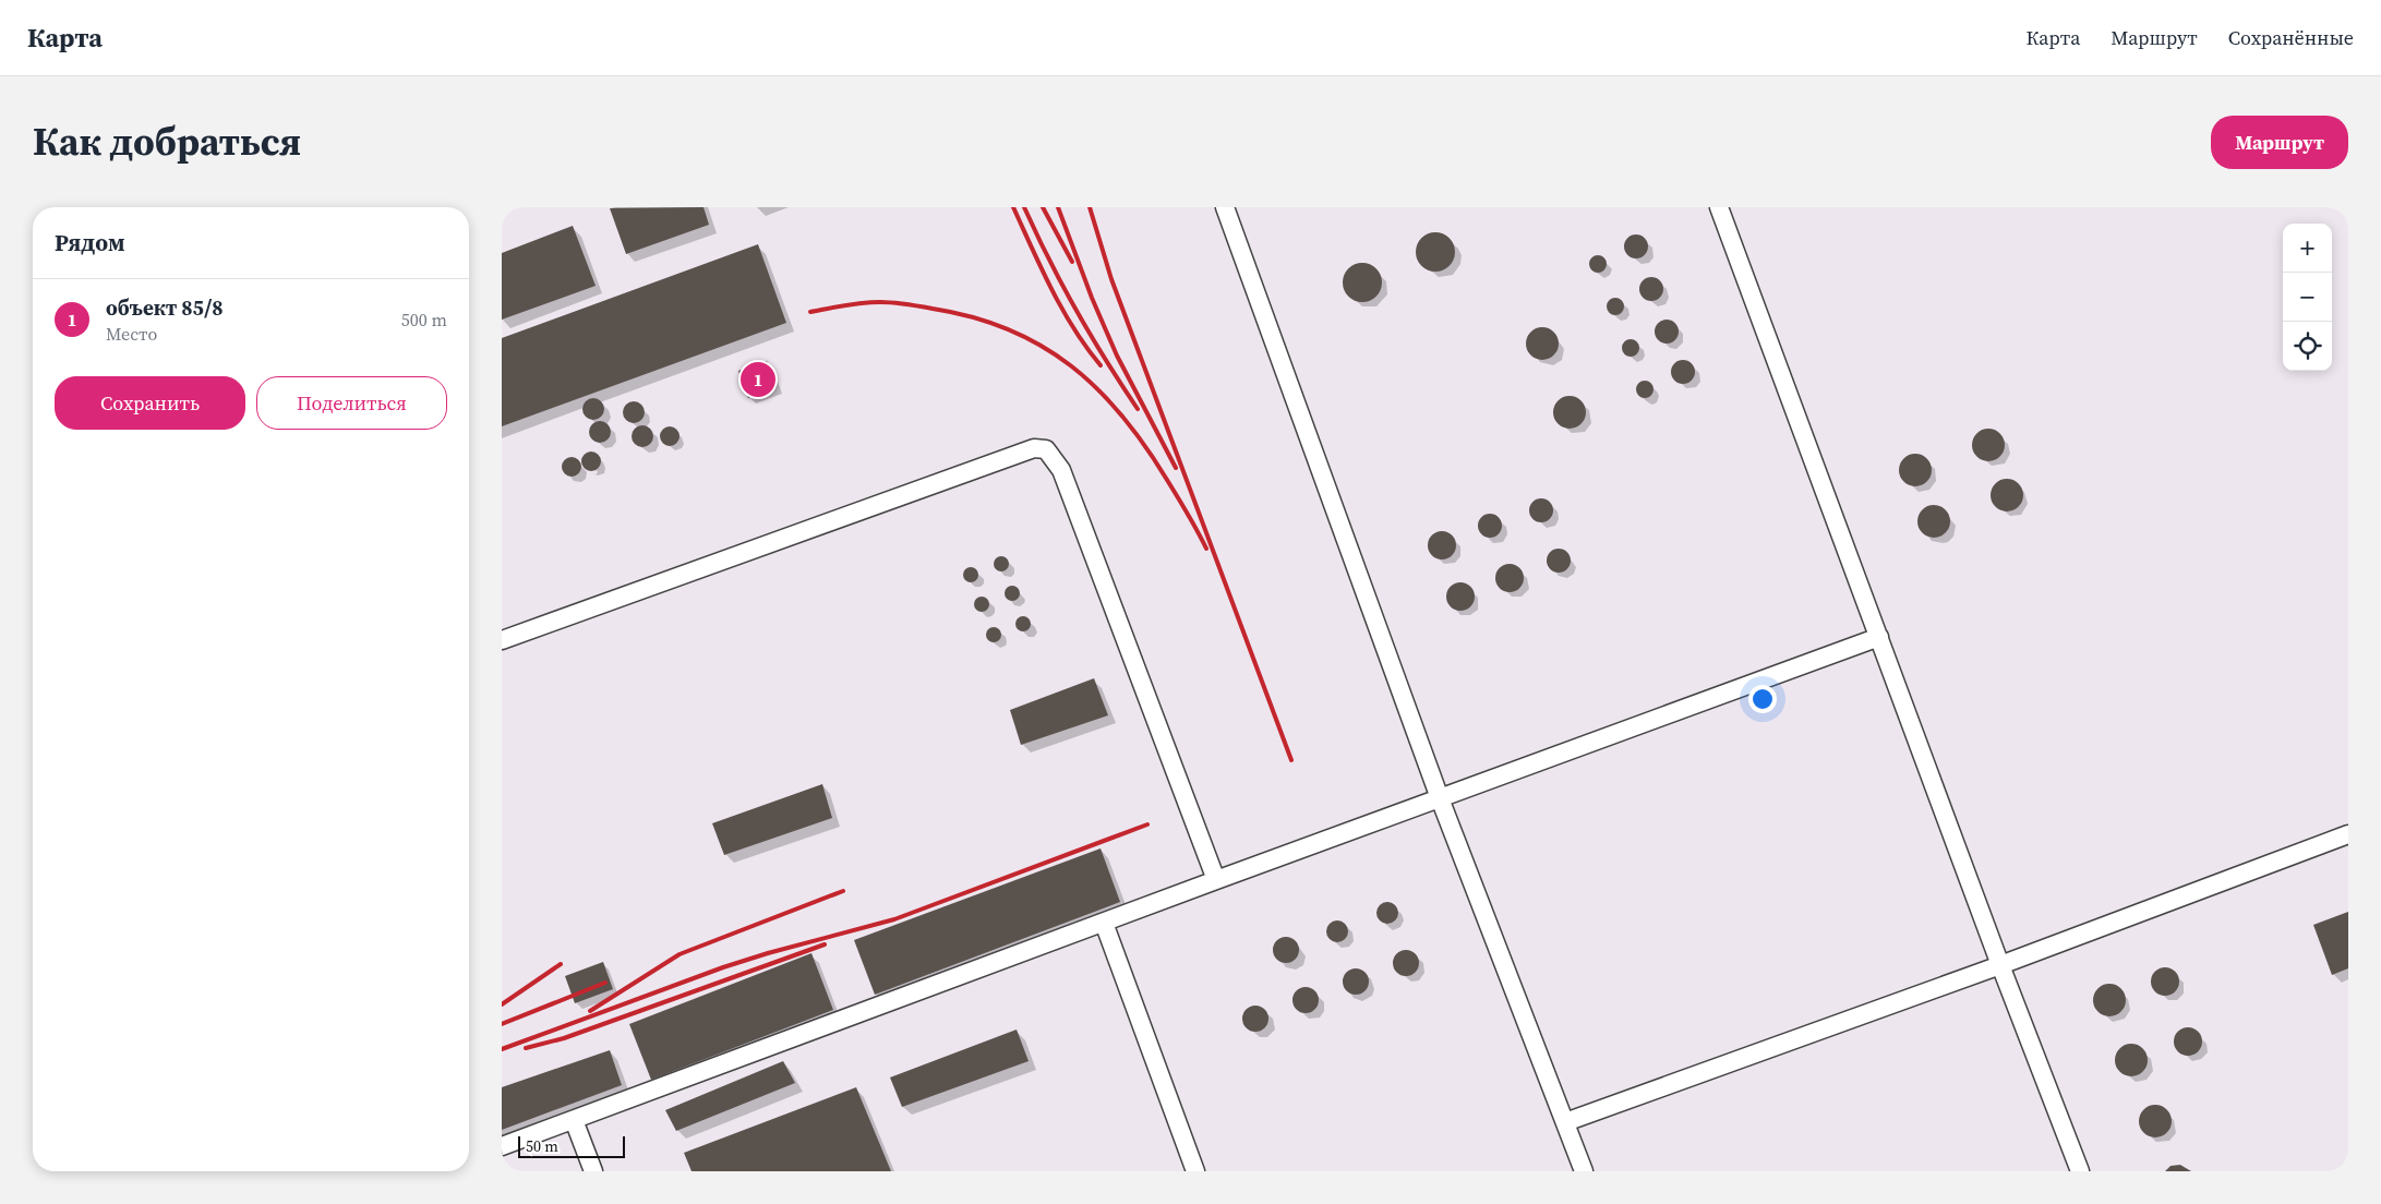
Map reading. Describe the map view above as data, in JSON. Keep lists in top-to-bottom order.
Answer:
{
  "scale_bar": "50 m",
  "page": {
    "header": "Карта",
    "nav": ["Карта", "Маршрут", "Сохранённые"],
    "title": "Как добраться",
    "buttons": [
      "Маршрут",
      ["Сохранить", "Поделиться"]
    ],
    "heading": "Рядом",
    "map_buttons": ["+", "−"],
    "list": [
      {
        "mark": "1",
        "name": "объект 85/8",
        "note": "Место",
        "value": "500 m"
      }
    ],
    "pins": "1",
    "scale": "50 m"
  }
}
